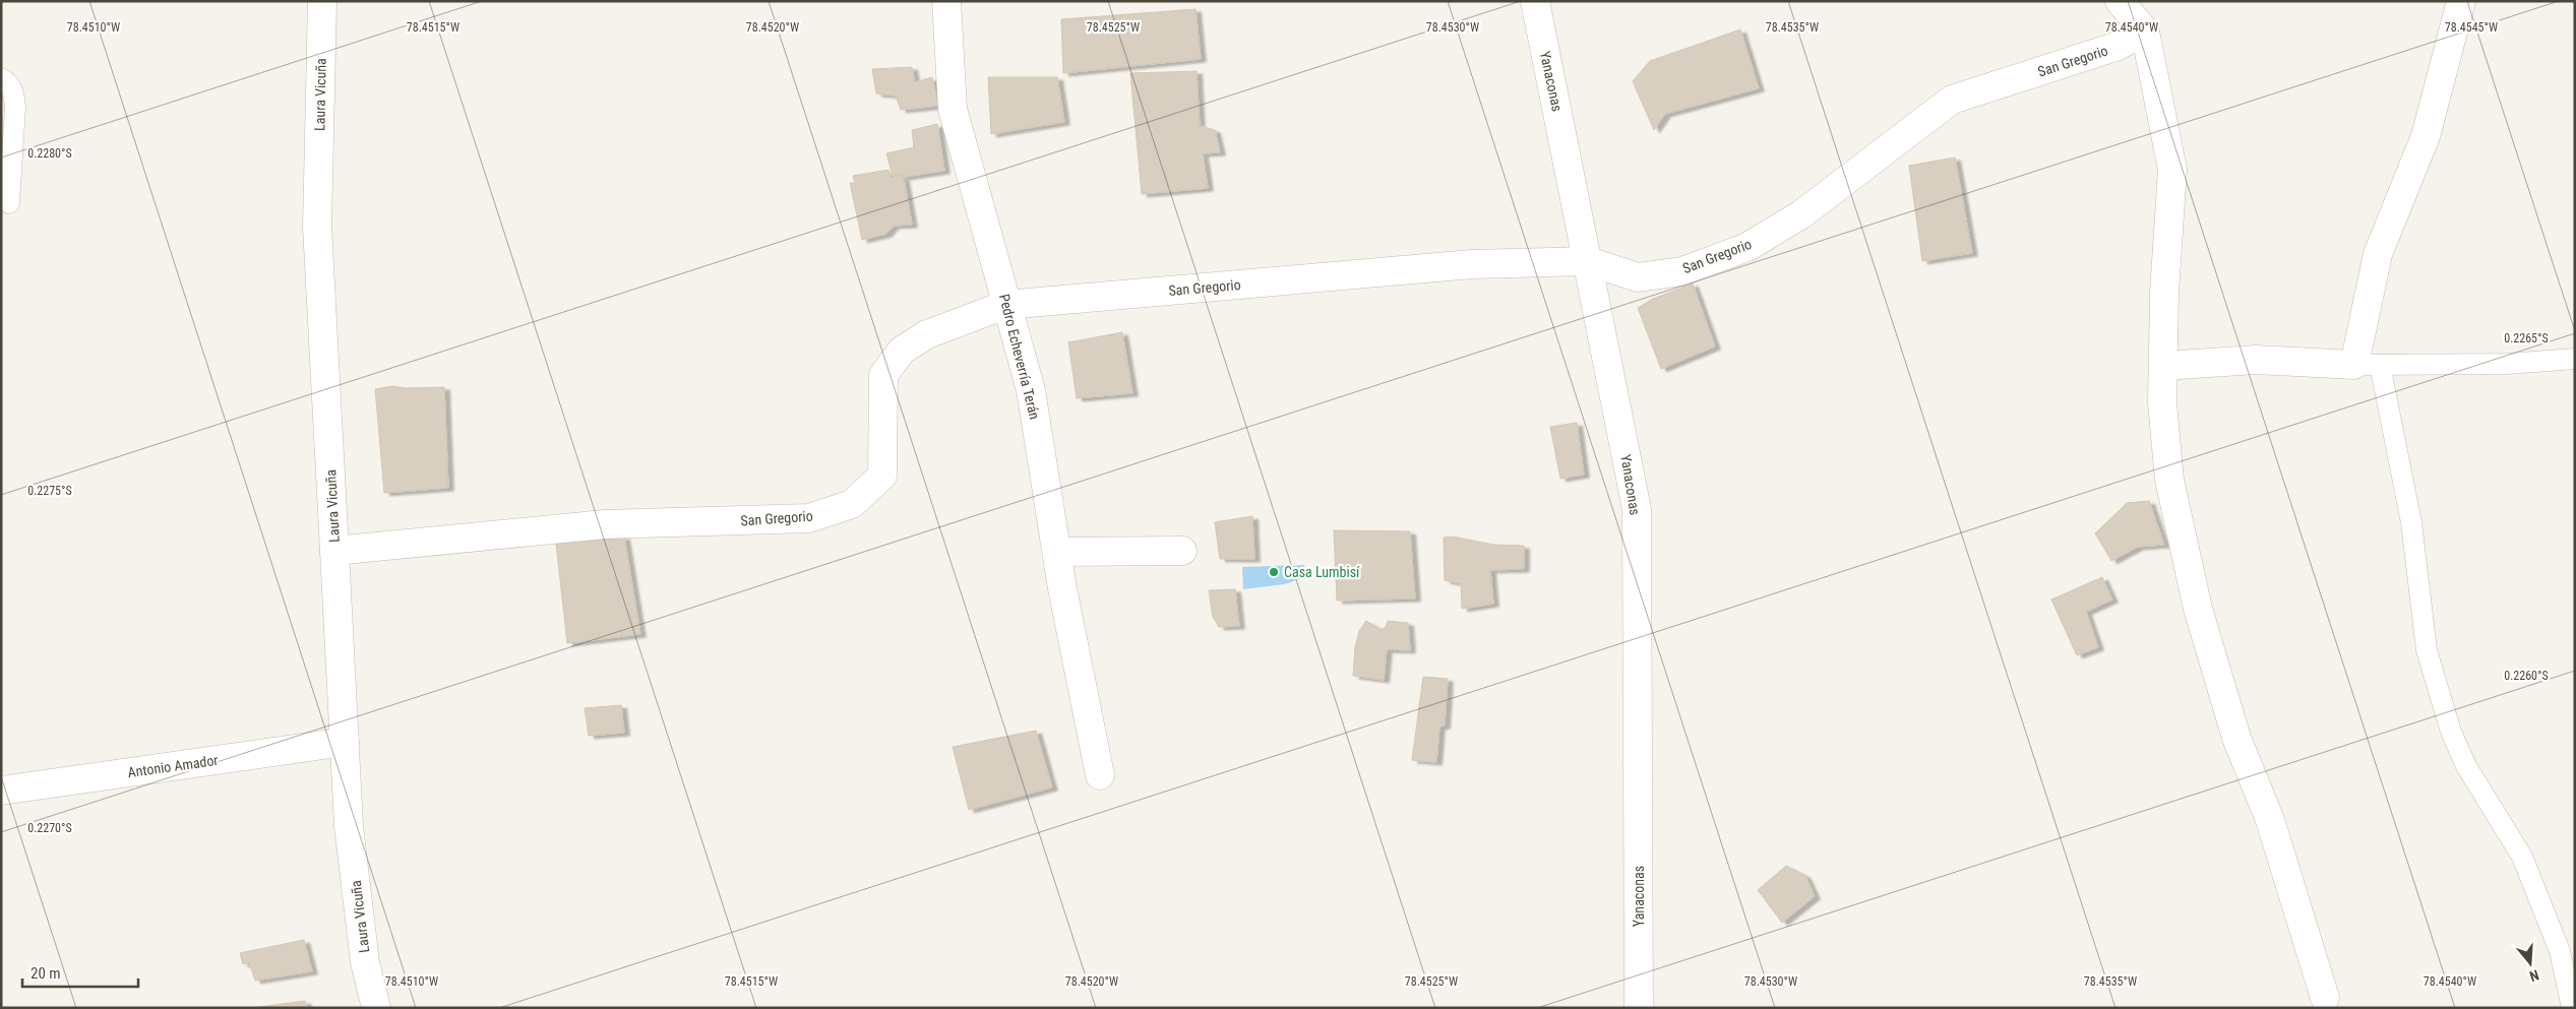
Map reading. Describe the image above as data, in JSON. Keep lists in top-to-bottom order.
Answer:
{
  "streets": {
    "street": [
      "San Gregorio",
      "Yanaconas",
      "Laura Vicuña",
      "Pedro Echeverría Terán",
      "Antonio Amador"
    ]
  },
  "crossings": [
    ["San Gregorio", "Yanaconas"],
    ["San Gregorio", "Laura Vicuña"],
    ["San Gregorio", "Pedro Echeverría Terán"],
    ["Laura Vicuña", "Antonio Amador"]
  ],
  "places": ["Casa Lumbisí"],
  "scale_bar": "20 m",
  "north": "bottom",
  "coordinates": [
    "78.4510°W",
    "78.4515°W",
    "78.4520°W",
    "78.4525°W",
    "78.4530°W",
    "78.4535°W",
    "78.4540°W",
    "78.4545°W",
    "0.2280°S",
    "0.2265°S",
    "0.2275°S",
    "0.2260°S",
    "0.2270°S"
  ]
}
